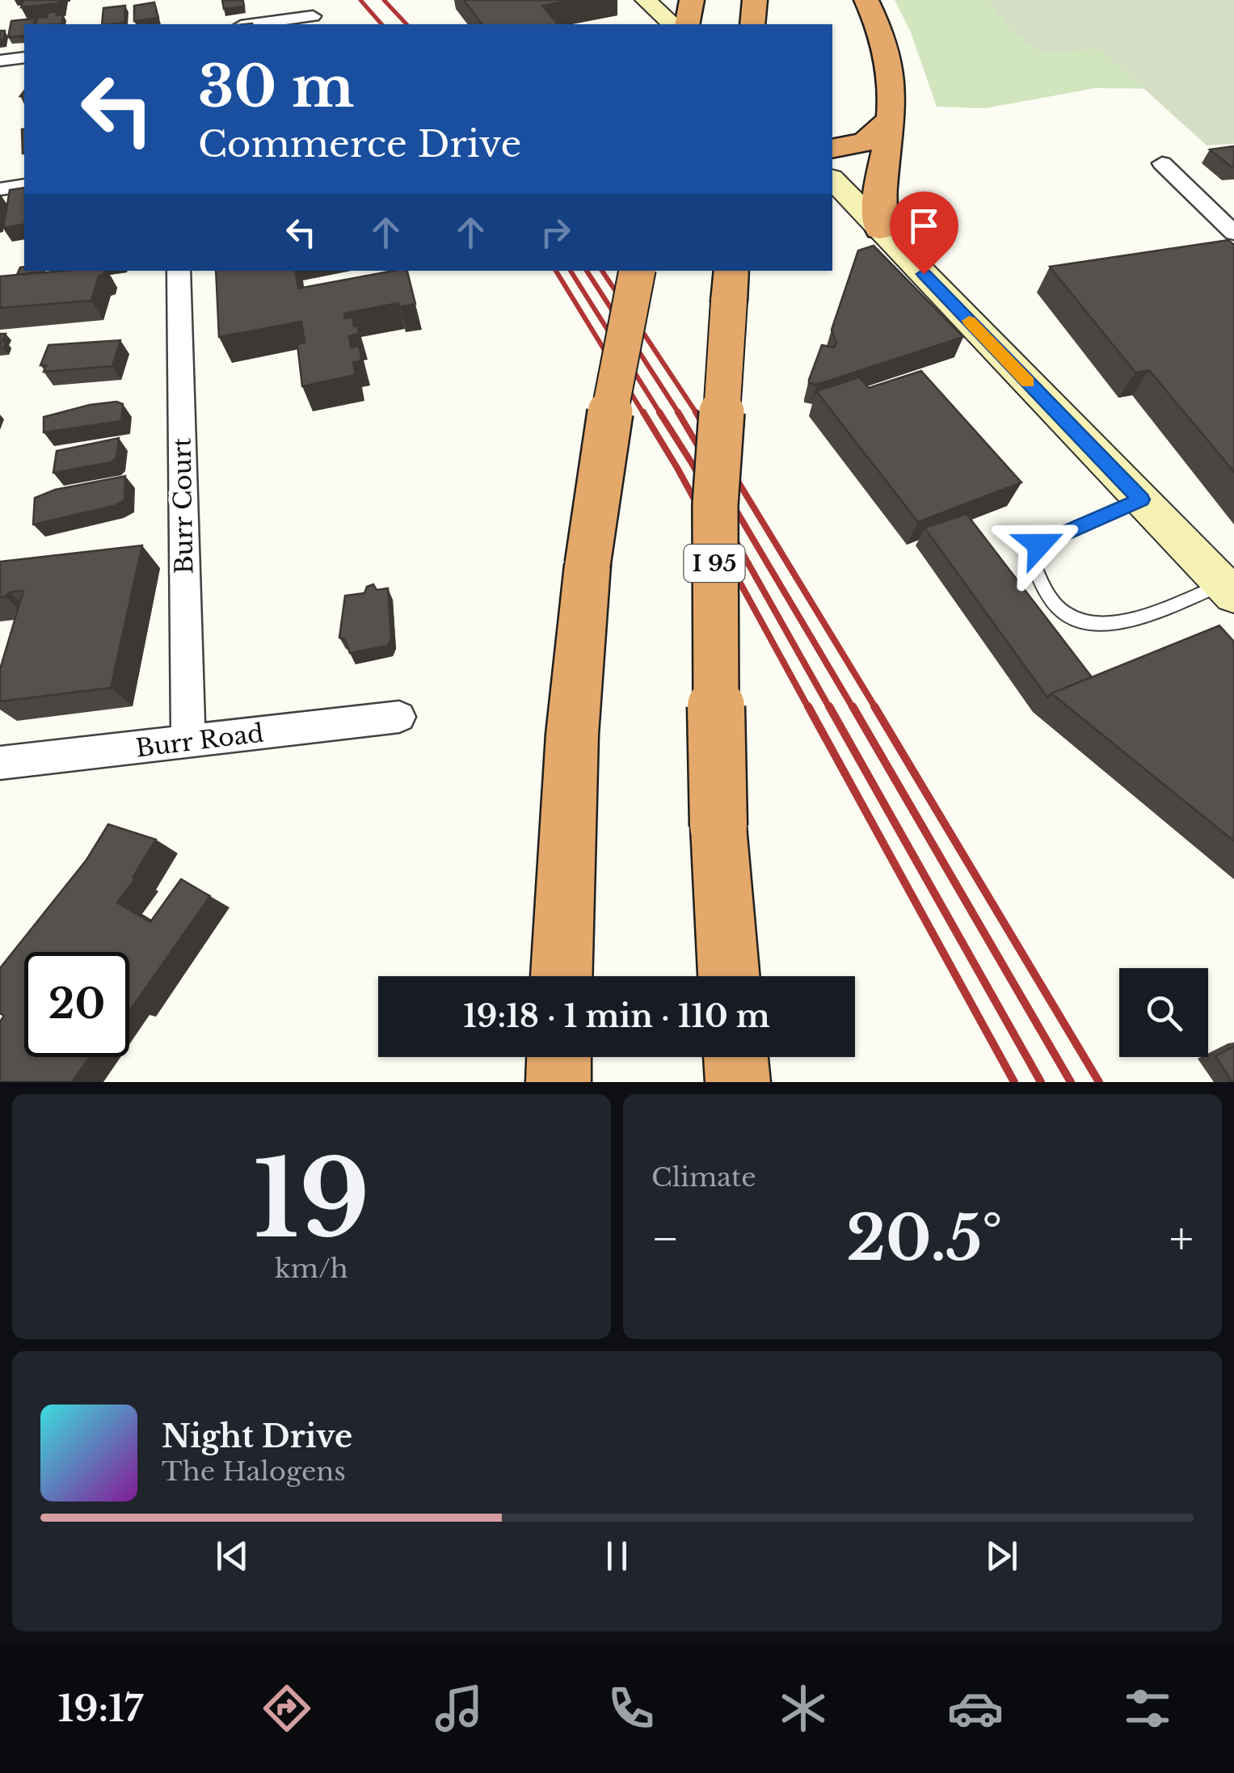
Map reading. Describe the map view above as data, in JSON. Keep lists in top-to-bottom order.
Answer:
{
  "streets": {
    "highway": ["I 95"],
    "street": ["Burr Court", "Burr Road"]
  },
  "crossings": [
    ["Burr Court", "Burr Road"]
  ],
  "page": {
    "turn": ["30 m", "Commerce Drive"],
    "limit": "20",
    "trip": "19:18 · 1 min · 110 m",
    "tile": [
      ["19", "km/h"],
      "Climate"
    ],
    "heat": ["−", "20.5°", "+"],
    "song": ["Night Drive", "The Halogens"],
    "tabs": "19:17"
  }
}
